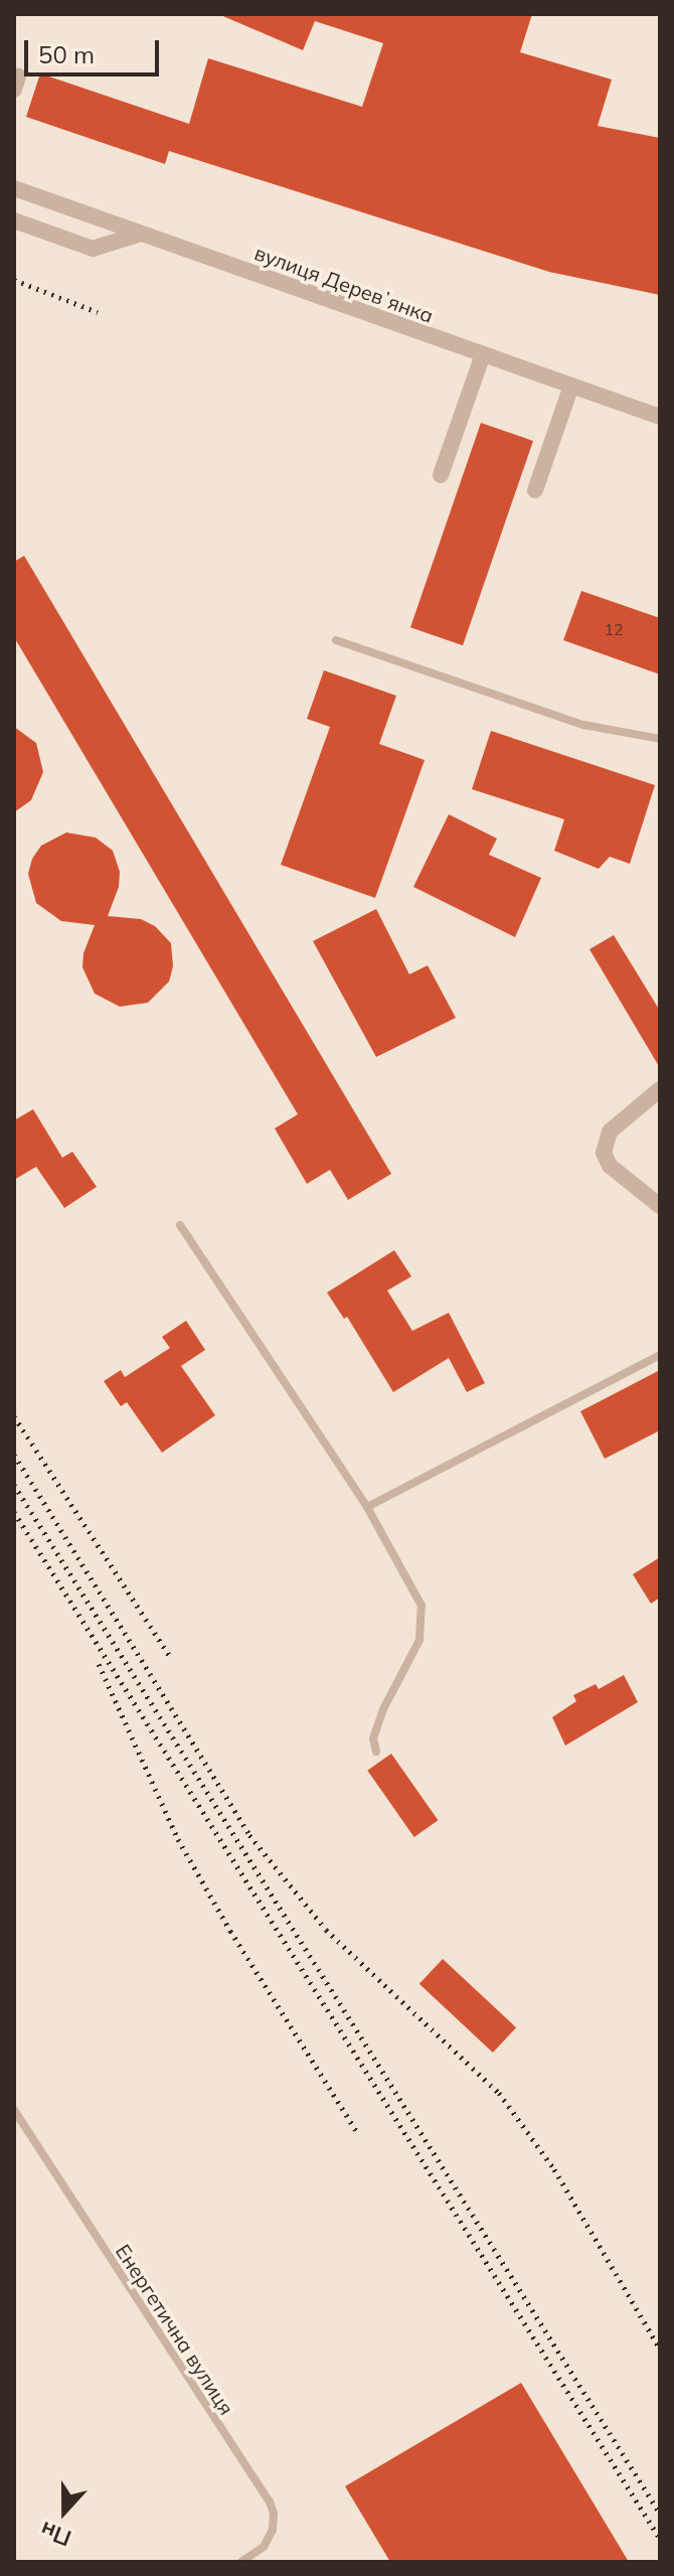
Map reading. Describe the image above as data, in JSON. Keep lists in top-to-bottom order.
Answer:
{
  "streets": {
    "street": ["вулиця Деревʼянка"],
    "lane": ["Енергетична вулиця"]
  },
  "house_numbers": ["12"],
  "scale_bar": "50 m",
  "north": "bottom"
}
